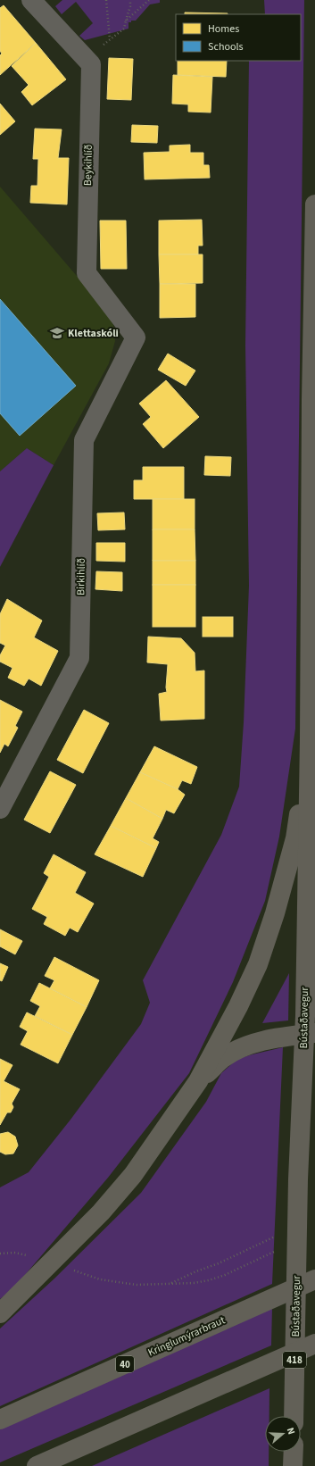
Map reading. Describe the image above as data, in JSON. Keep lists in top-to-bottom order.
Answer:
{
  "streets": {
    "main road": [
      "Bústaðavegur",
      "Kringlumýrarbraut",
      "418",
      "40"
    ],
    "street": ["Beykihlíð", "Birkihlíð"]
  },
  "crossings": [
    ["Beykihlíð", "Birkihlíð"]
  ],
  "places": {
    "school or university": ["Klettaskóli"]
  },
  "legend": ["Homes", "Schools"],
  "north": "right"
}
